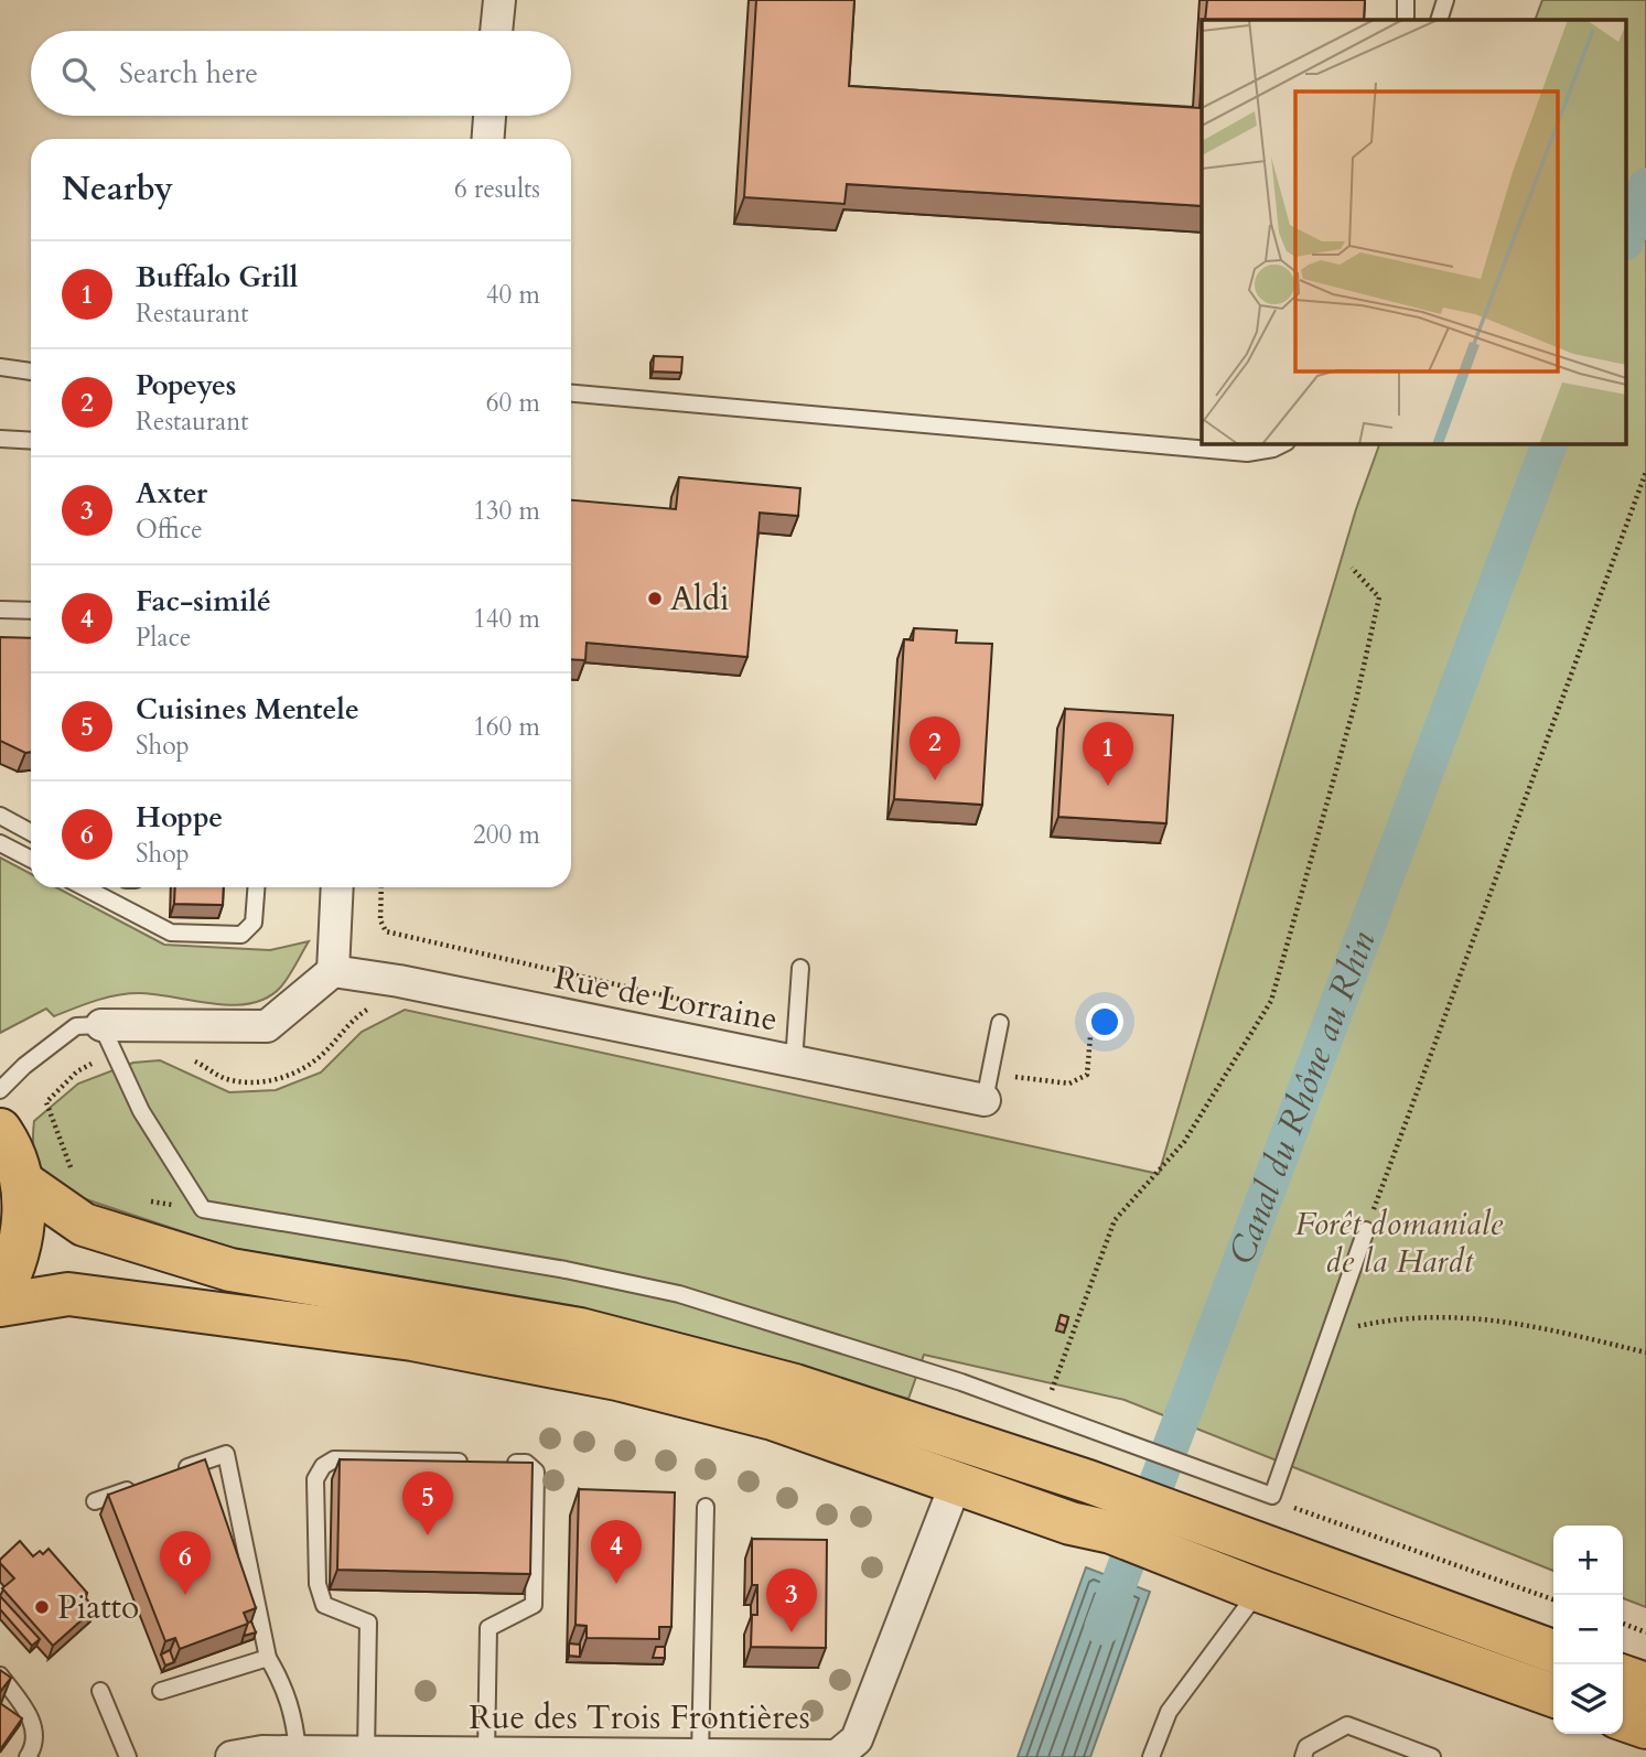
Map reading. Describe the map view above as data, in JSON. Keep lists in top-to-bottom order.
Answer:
{
  "streets": {
    "street": ["Rue de Lorraine", "Rue des Trois Frontières"]
  },
  "water": ["Canal du Rhône au Rhin"],
  "parks": ["Forêt domaniale de la Hardt"],
  "places": ["Aldi", "Piatto"],
  "page": {
    "search": "Search here",
    "heading": ["Nearby", "6 results"],
    "list": [
      {
        "mark": "1",
        "name": "Buffalo Grill",
        "note": "Restaurant",
        "value": "40 m"
      },
      {
        "mark": "2",
        "name": "Popeyes",
        "note": "Restaurant",
        "value": "60 m"
      },
      {
        "mark": "3",
        "name": "Axter",
        "note": "Office",
        "value": "130 m"
      },
      {
        "mark": "4",
        "name": "Fac-similé",
        "note": "Place",
        "value": "140 m"
      },
      {
        "mark": "5",
        "name": "Cuisines Mentele",
        "note": "Shop",
        "value": "160 m"
      },
      {
        "mark": "6",
        "name": "Hoppe",
        "note": "Shop",
        "value": "200 m"
      }
    ],
    "pins": [
      "2",
      "1",
      "5",
      "4",
      "6",
      "3"
    ],
    "map_buttons": ["+", "−"]
  }
}
